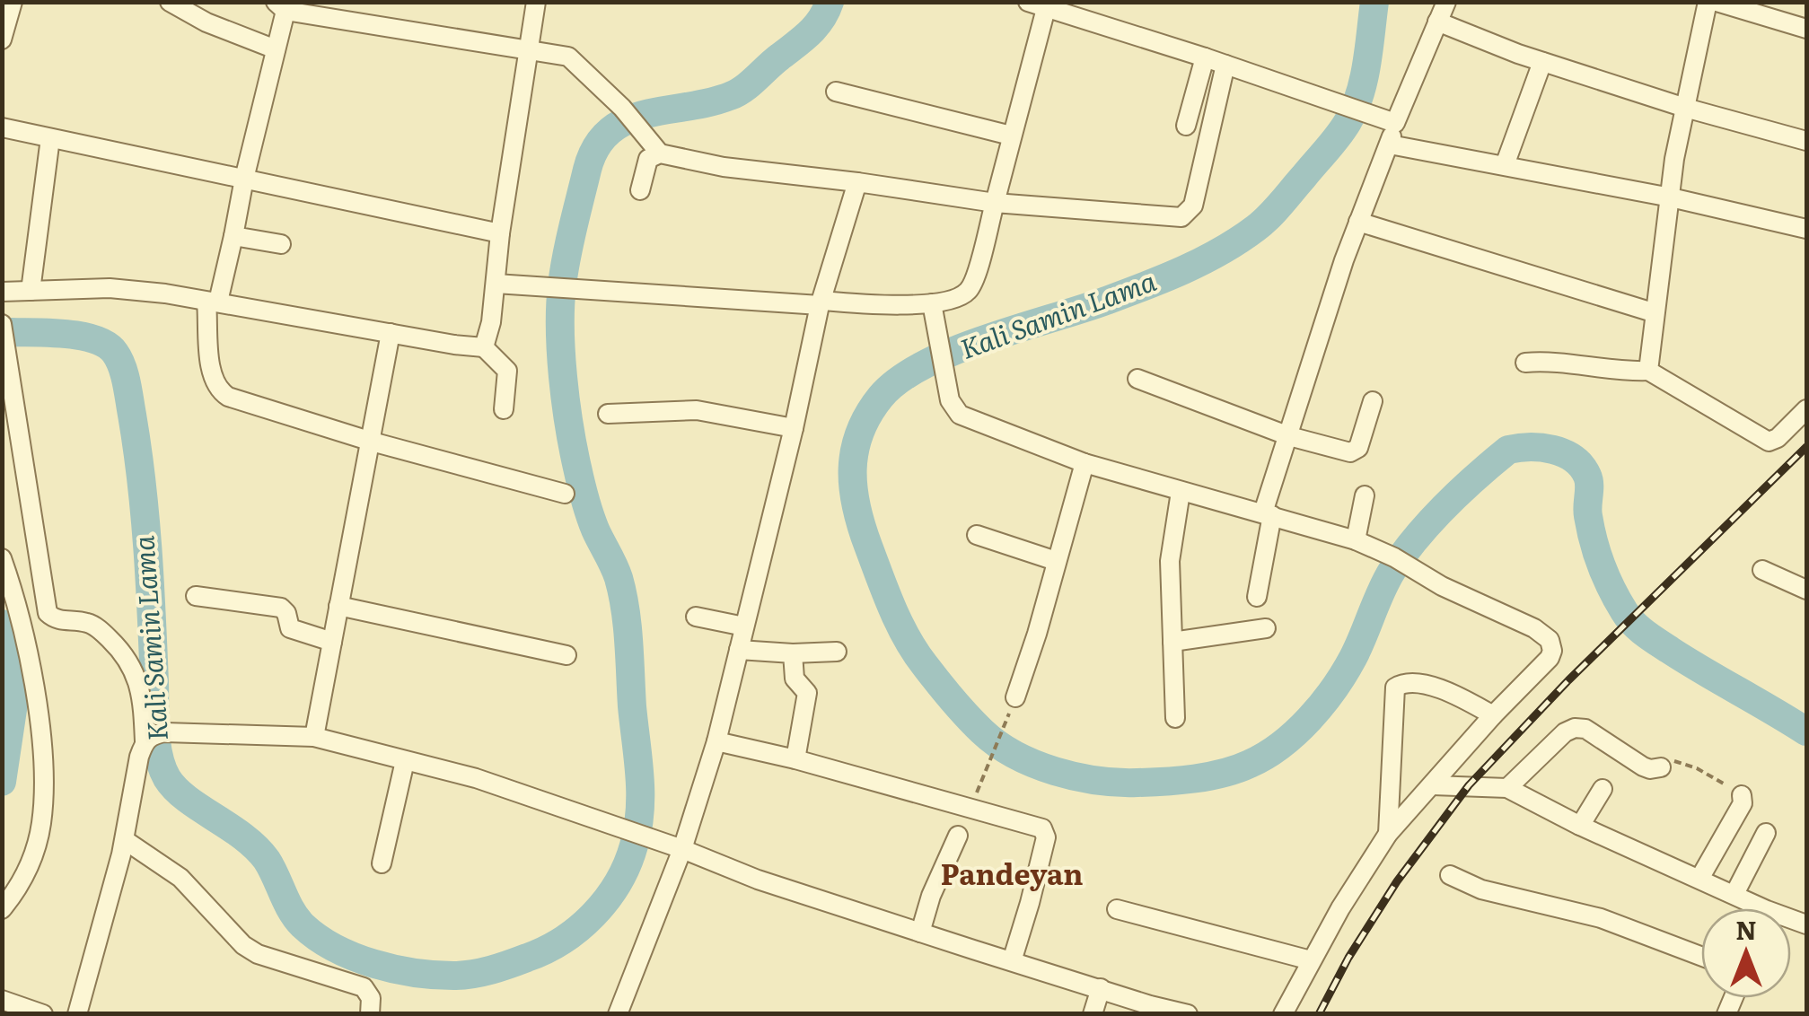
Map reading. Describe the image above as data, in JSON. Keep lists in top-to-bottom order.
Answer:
{
  "districts": ["Pandeyan"],
  "water": ["Kali Samin Lama"],
  "north": "top"
}
